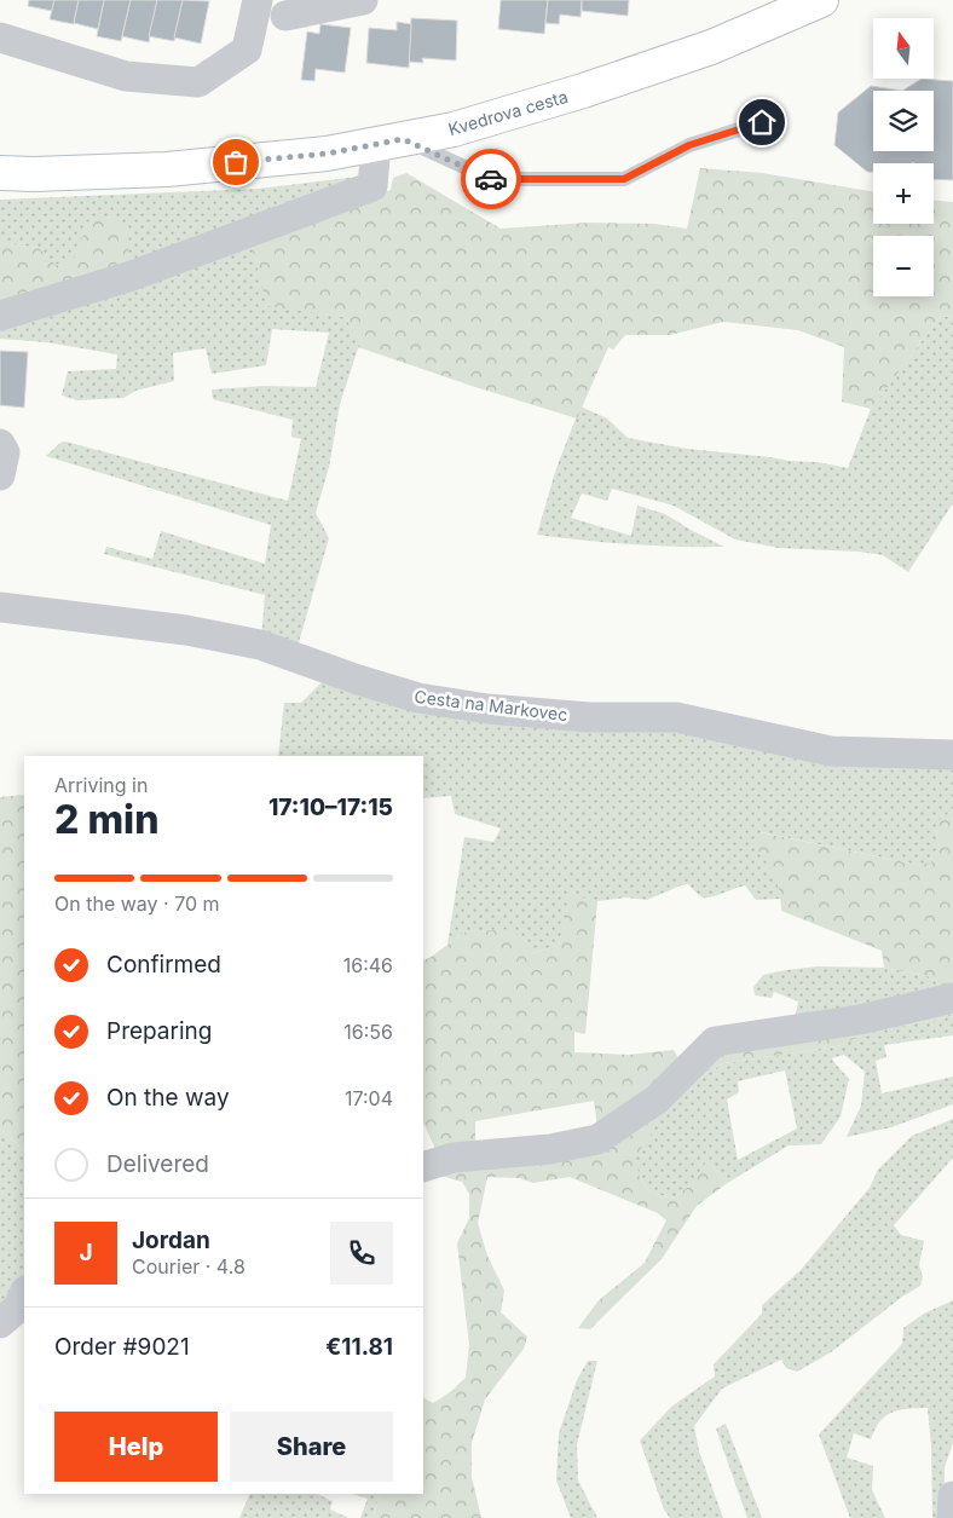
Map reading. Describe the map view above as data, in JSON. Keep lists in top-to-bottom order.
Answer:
{
  "streets": {
    "street": ["Kvedrova cesta", "Cesta na Markovec"]
  },
  "north": "top",
  "page": {
    "map_buttons": ["+", "−"],
    "heading": ["2 min", "Arriving in", "17:10–17:15"],
    "panel": [
      "Jordan",
      "Courier · 4.8",
      "Order #9021",
      "€11.81"
    ],
    "bar": "On the way · 70 m",
    "list": [
      ["Confirmed", "16:46"],
      ["Preparing", "16:56"],
      ["On the way", "17:04"],
      "Delivered"
    ],
    "round": "J",
    "buttons": ["Help", "Share"]
  }
}
